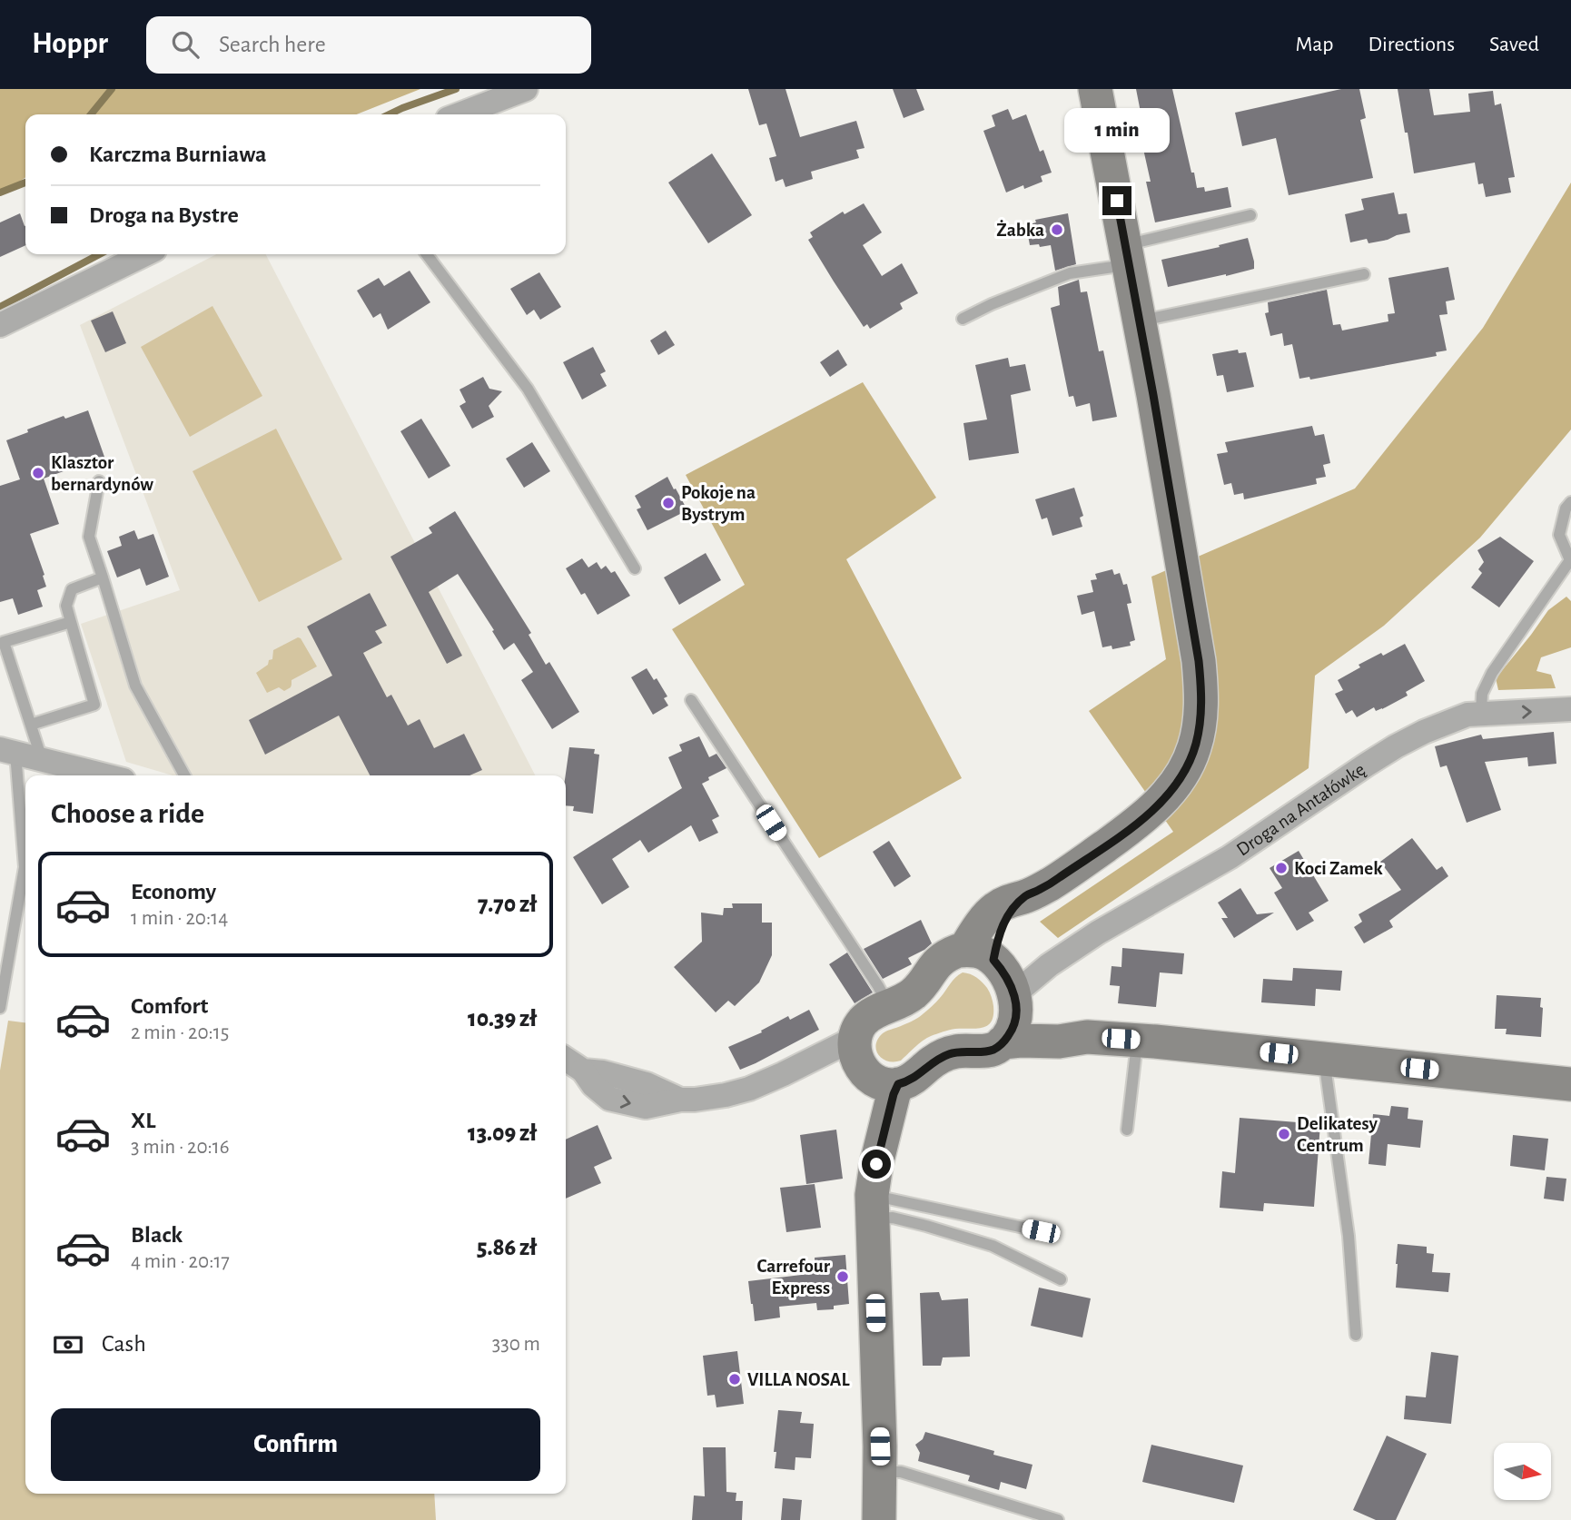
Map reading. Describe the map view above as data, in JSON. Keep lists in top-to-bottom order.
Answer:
{
  "streets": {
    "street": ["Droga na Antałówkę"]
  },
  "places": [
    "Żabka",
    "Klasztor bernardynów",
    "Pokoje na Bystrym",
    "Koci Zamek",
    "Delikatesy Centrum",
    "Carrefour Express",
    "VILLA NOSAL"
  ],
  "north": "right",
  "page": {
    "header": "Hoppr",
    "search": "Search here",
    "nav": ["Map", "Directions", "Saved"],
    "bubble": "1 min",
    "banner": ["Karczma Burniawa", "Droga na Bystre"],
    "heading": "Choose a ride",
    "list": [
      {
        "name": "Economy",
        "note": "1 min · 20:14",
        "value": "7.70 zł"
      },
      {
        "name": "Comfort",
        "note": "2 min · 20:15",
        "value": "10.39 zł"
      },
      {
        "name": "XL",
        "note": "3 min · 20:16",
        "value": "13.09 zł"
      },
      {
        "name": "Black",
        "note": "4 min · 20:17",
        "value": "5.86 zł"
      }
    ],
    "pay": ["Cash", "330 m"],
    "buttons": "Confirm"
  }
}
